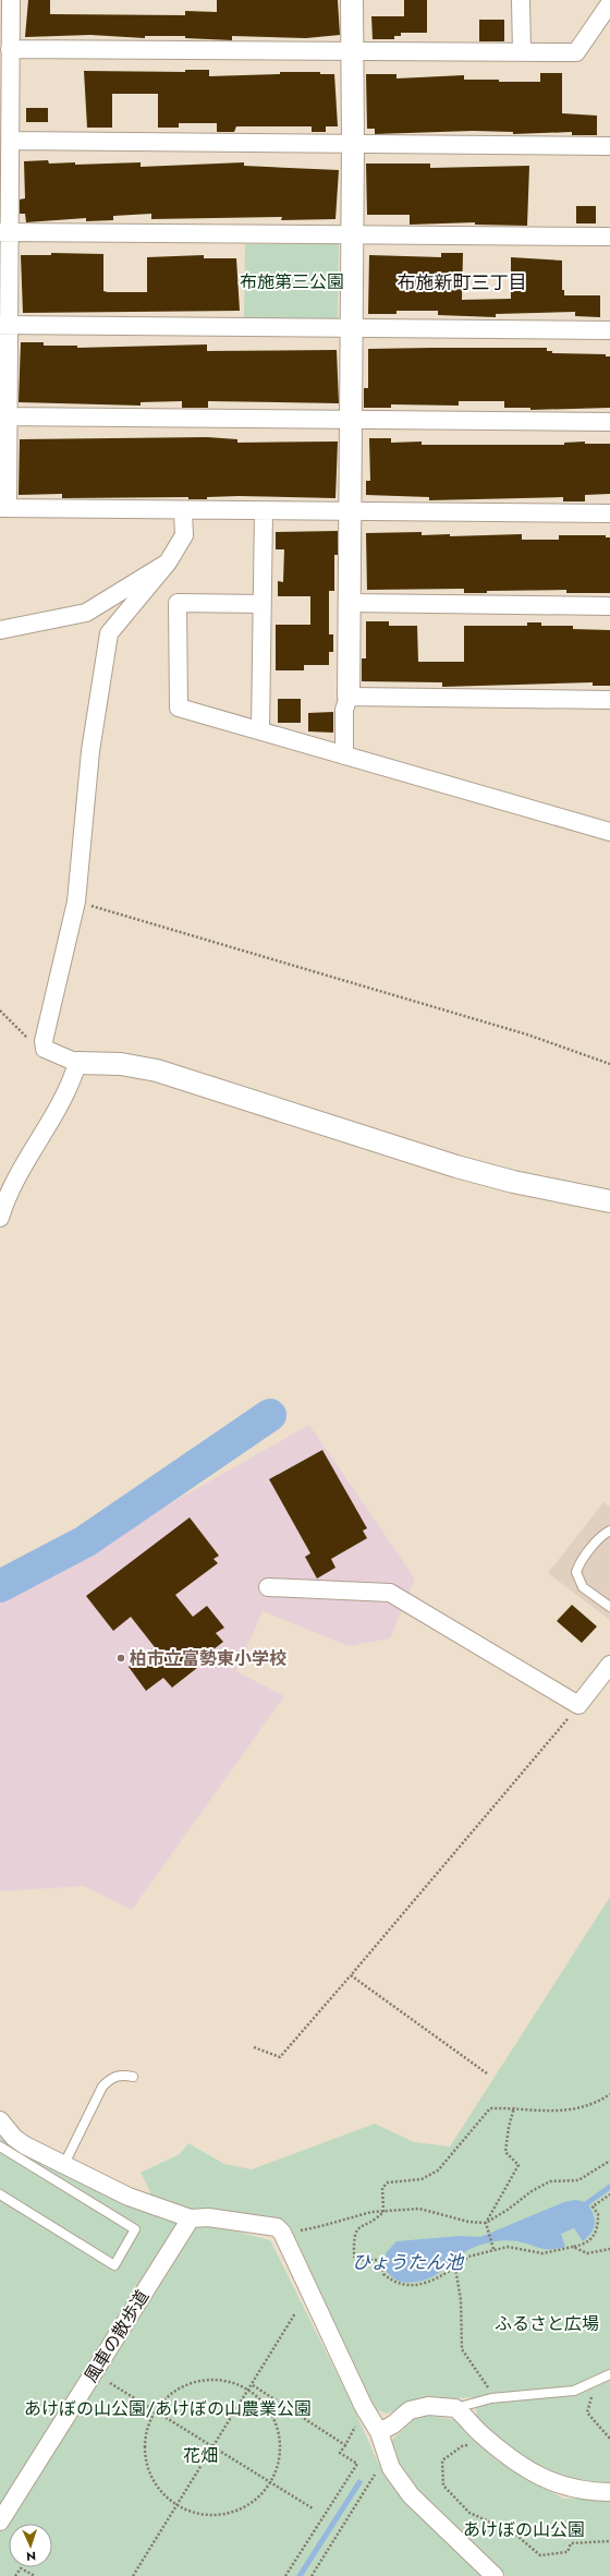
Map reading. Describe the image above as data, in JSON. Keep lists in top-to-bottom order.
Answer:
{
  "streets": {
    "street": ["風車の散歩道"]
  },
  "districts": ["布施新町三丁目"],
  "water": ["ひょうたん池"],
  "parks": [
    "布施第三公園",
    "ふるさと広場",
    "あけぼの山公園/あけぼの山農業公園",
    "花畑",
    "あけぼの山公園"
  ],
  "places": ["柏市立富勢東小学校"],
  "north": "bottom"
}
